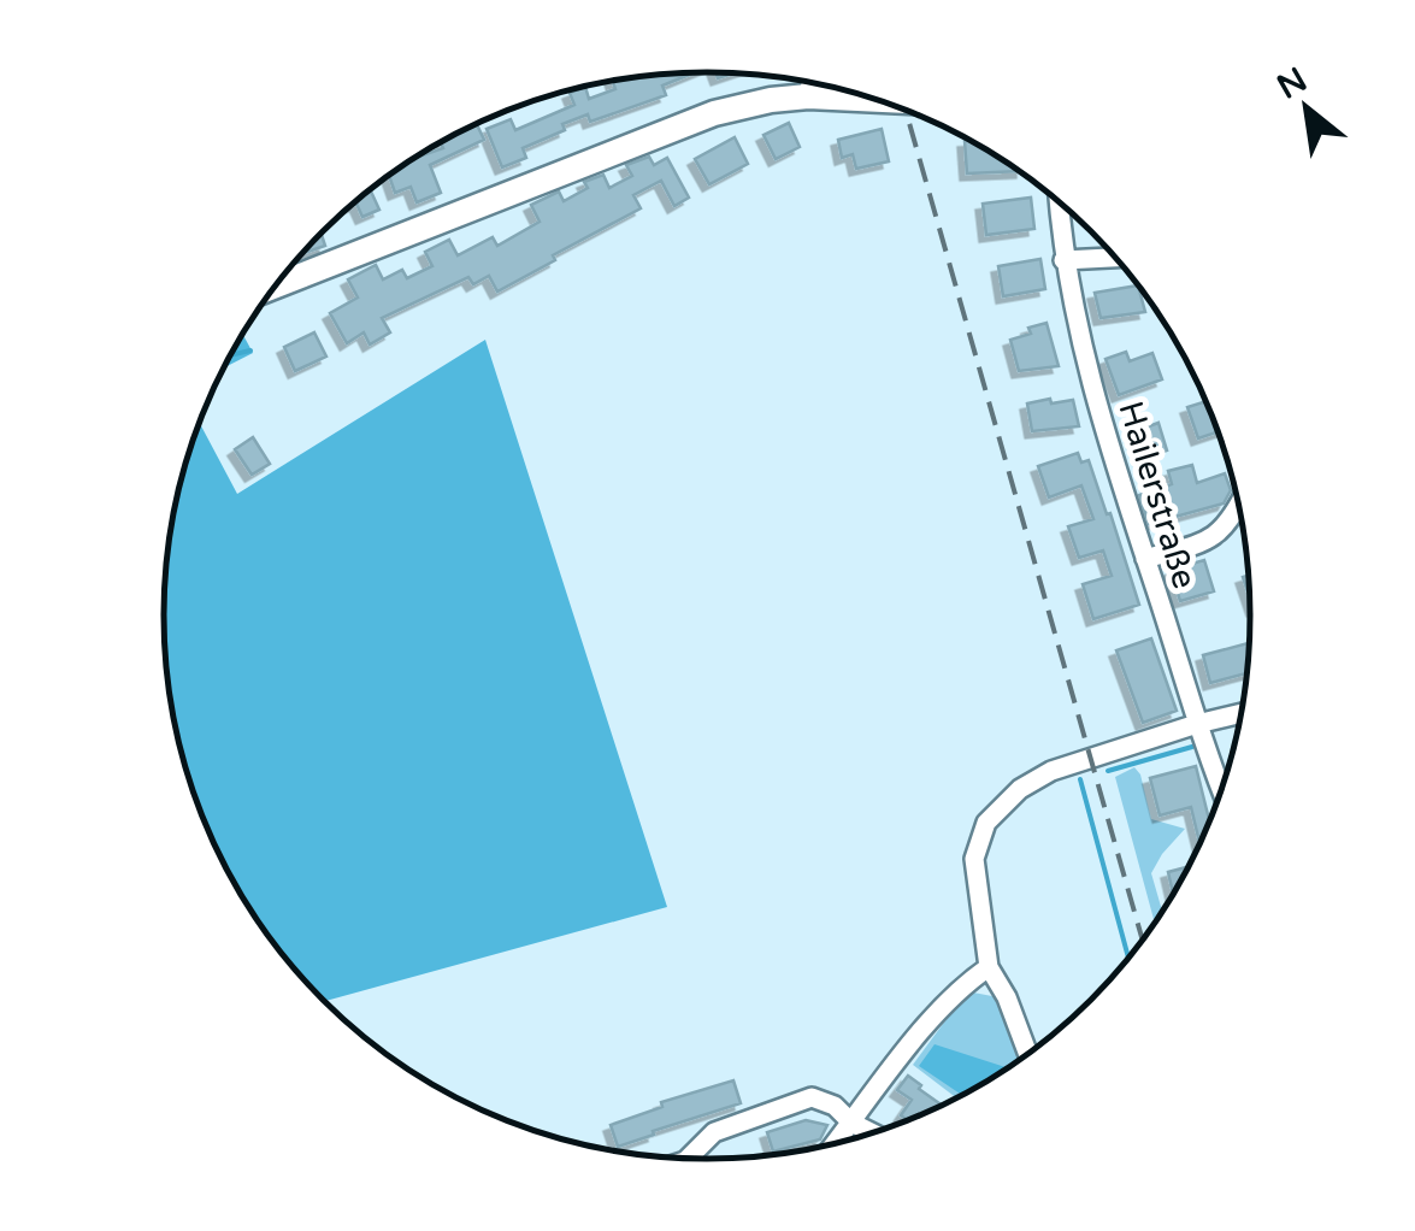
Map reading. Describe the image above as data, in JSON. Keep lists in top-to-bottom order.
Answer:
{
  "streets": {
    "street": ["Hailerstraße"]
  },
  "north": "top left"
}
